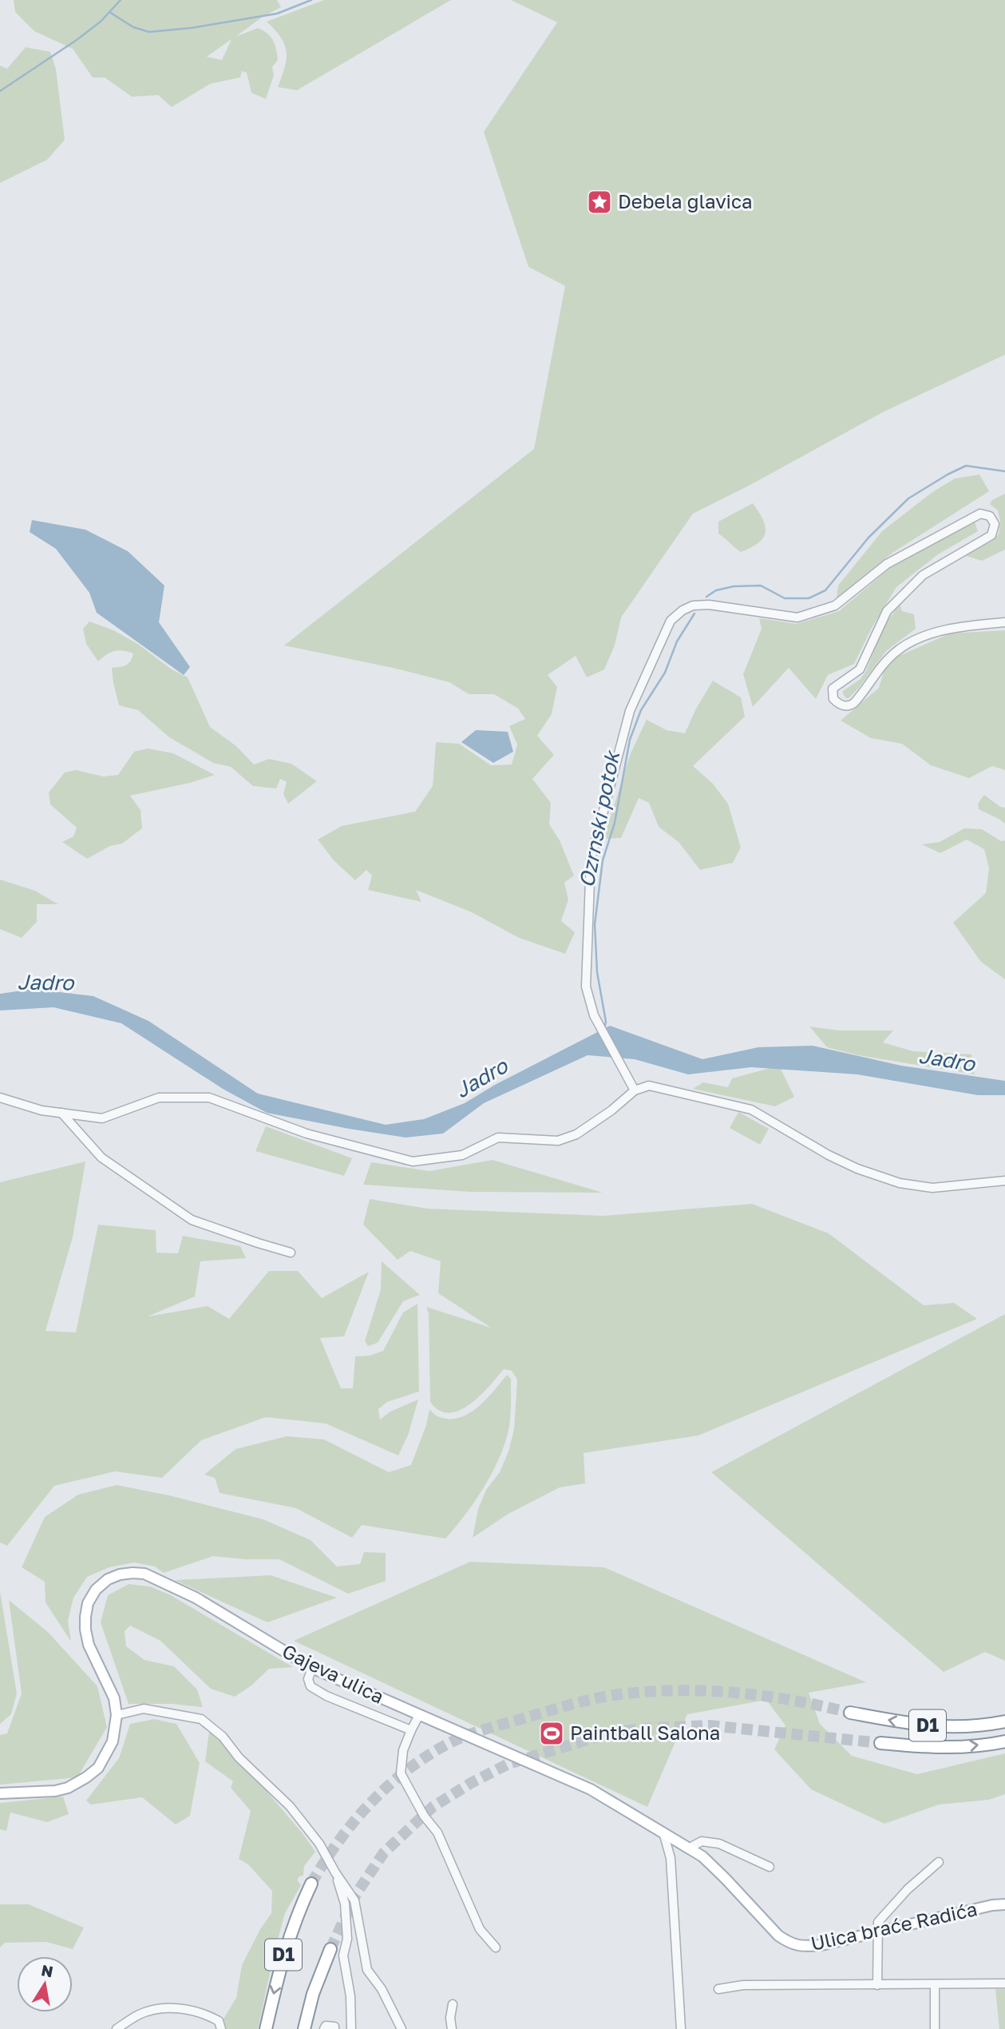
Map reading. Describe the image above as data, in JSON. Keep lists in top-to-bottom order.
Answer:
{
  "streets": {
    "highway": ["D1"],
    "main road": ["Gajeva ulica", "Ulica braće Radića"]
  },
  "crossings": [
    ["Gajeva ulica", "Ulica braće Radića"]
  ],
  "water": ["Ozrnski potok", "Jadro"],
  "places": {
    "place": ["Debela glavica"],
    "sports": ["Paintball Salona"]
  },
  "north": "top"
}
